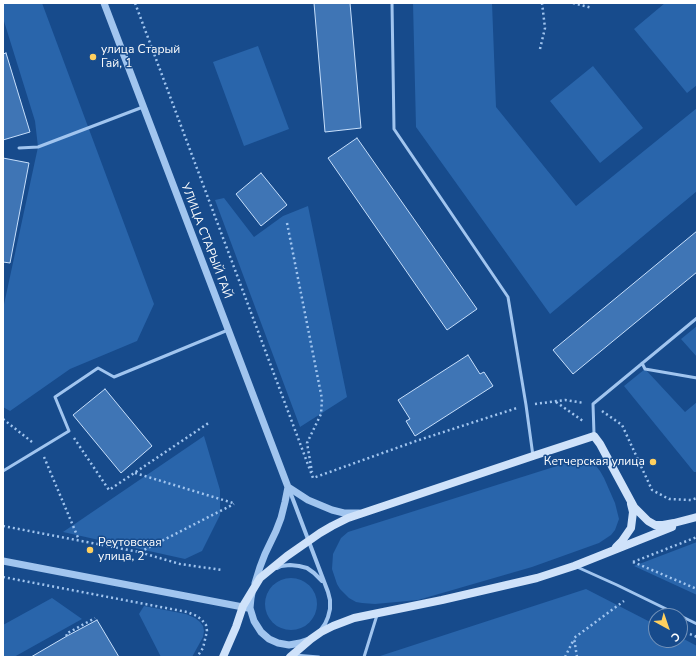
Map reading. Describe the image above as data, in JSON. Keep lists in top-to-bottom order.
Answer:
{
  "streets": {
    "street": ["УЛИЦА СТАРЫЙ ГАЙ"]
  },
  "places": ["улица Старый Гай, 1", "Кетчерская улица", "Реутовская улица, 2"],
  "north": "bottom right"
}
